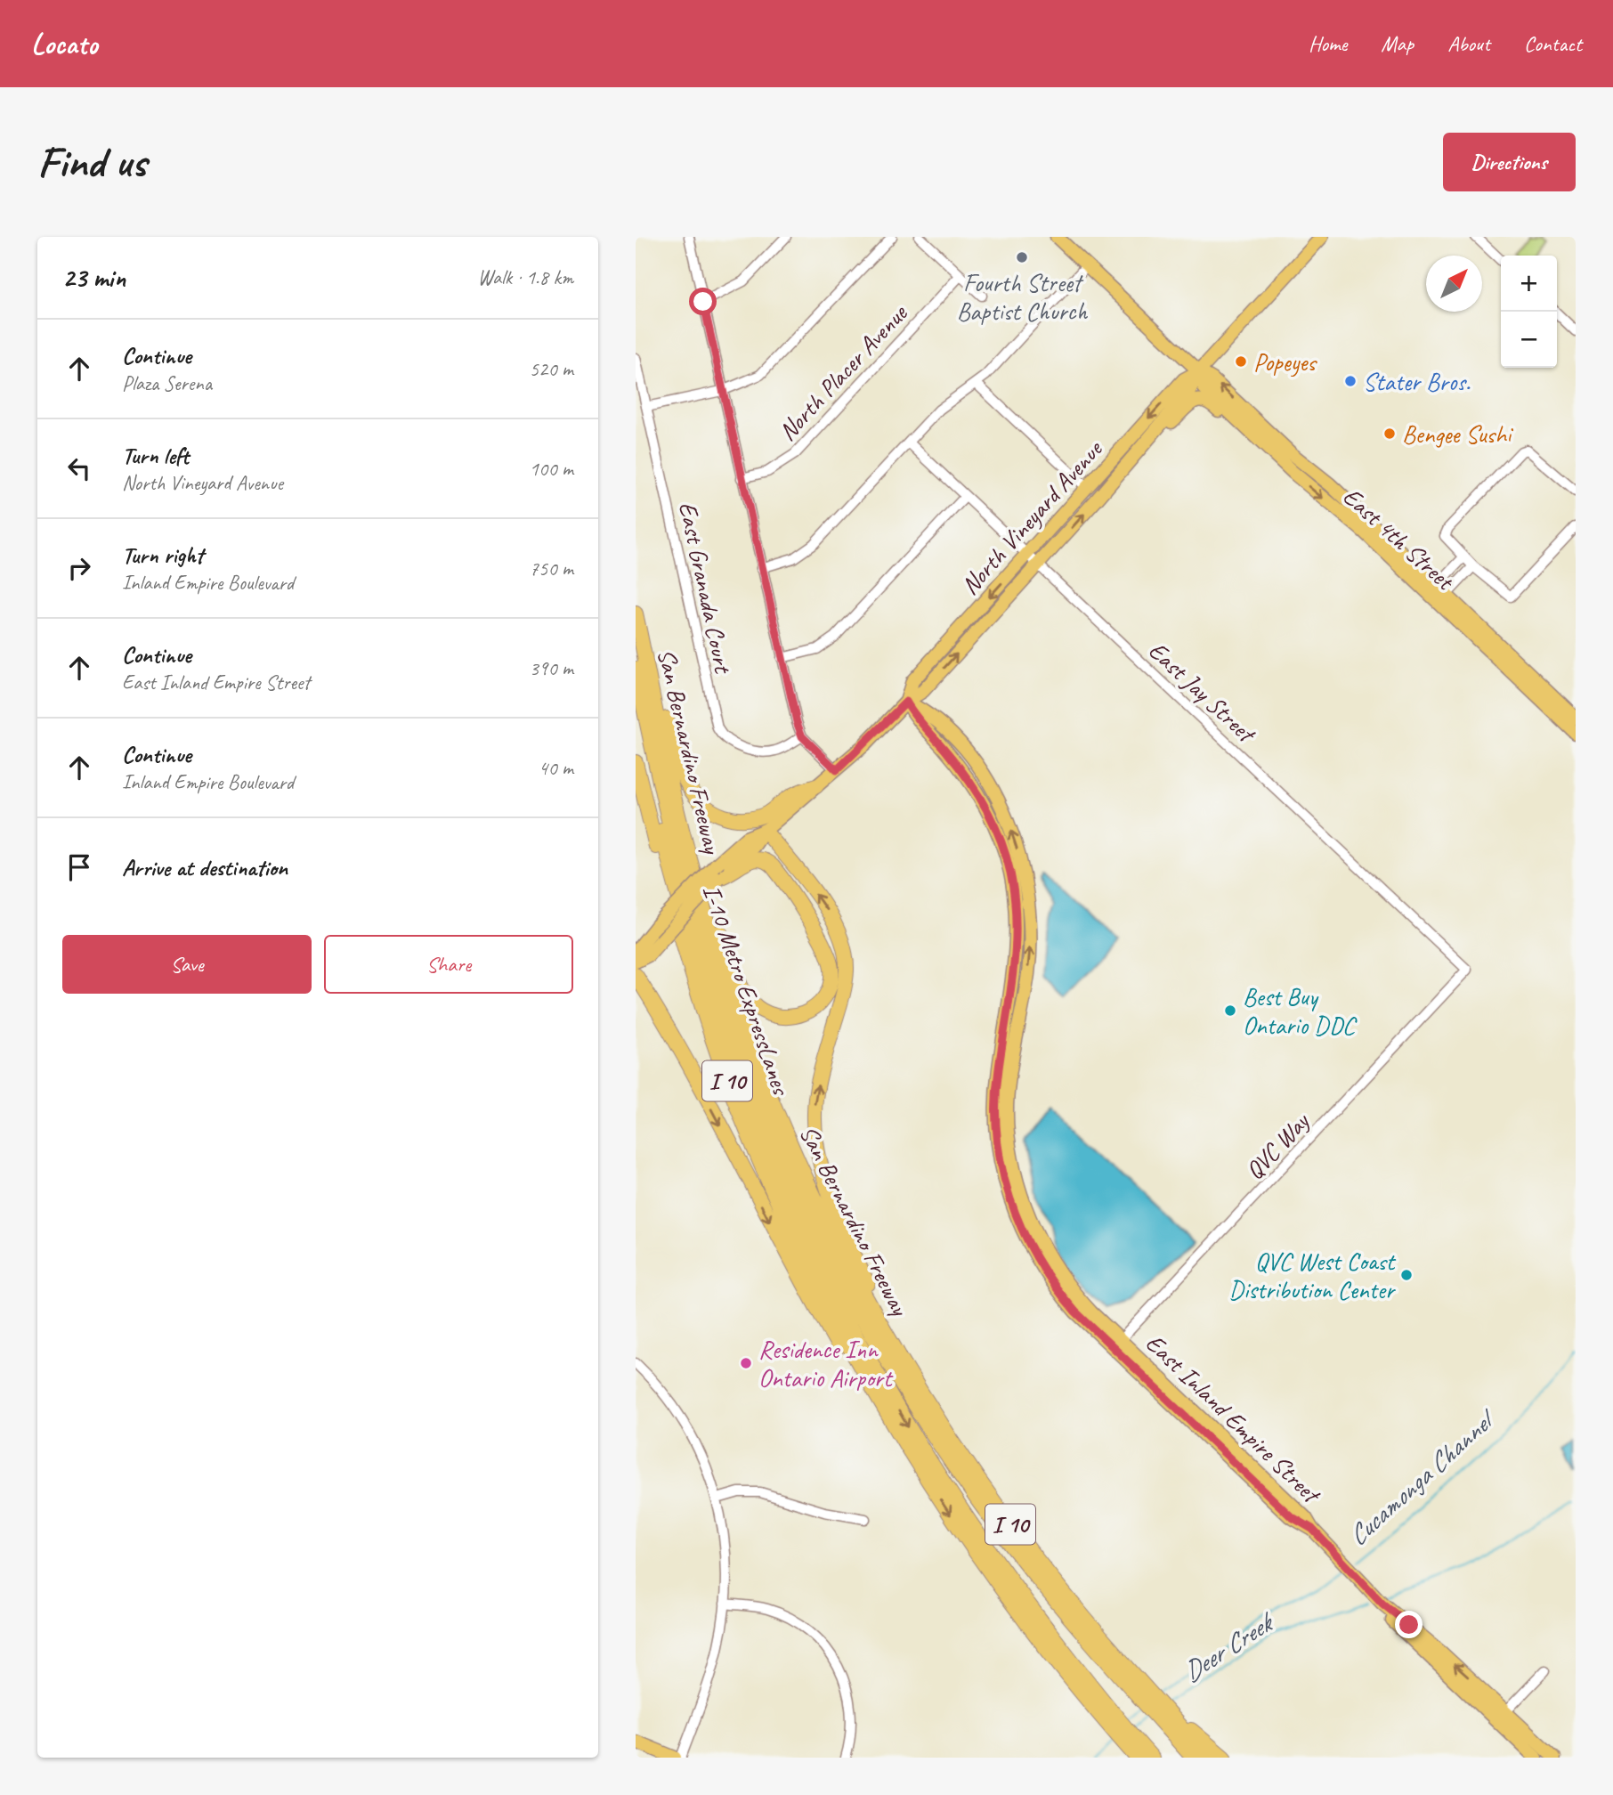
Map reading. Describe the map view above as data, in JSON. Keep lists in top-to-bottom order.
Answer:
{
  "streets": {
    "highway": ["San Bernardino Freeway", "I-10 Metro ExpressLanes", "I 10"],
    "main road": ["North Vineyard Avenue", "East 4th Street", "East Inland Empire Street"],
    "street": [
      "North Placer Avenue",
      "East Granada Court",
      "East Jay Street",
      "QVC Way"
    ]
  },
  "crossings": [
    ["North Vineyard Avenue", "East 4th Street"],
    ["North Vineyard Avenue", "East Jay Street"],
    ["North Vineyard Avenue", "East Inland Empire Street"],
    ["East Jay Street", "QVC Way"],
    ["San Bernardino Freeway", "I-10 Metro ExpressLanes"],
    ["I-10 Metro ExpressLanes", "I 10"],
    ["QVC Way", "East Inland Empire Street"]
  ],
  "water": ["Cucamonga Channel", "Deer Creek"],
  "places": [
    "Fourth Street Baptist Church",
    "Popeyes",
    "Stater Bros.",
    "Bengee Sushi",
    "Best Buy Ontario DDC",
    "QVC West Coast Distribution Center",
    "Residence Inn Ontario Airport"
  ],
  "north": "top right",
  "page": {
    "header": "Locato",
    "nav": [
      "Home",
      "Map",
      "About",
      "Contact"
    ],
    "buttons": [
      "Directions",
      ["Save", "Share"]
    ],
    "title": "Find us",
    "heading": ["23 min", "Walk · 1.8 km"],
    "map_buttons": ["+", "−"],
    "list": [
      ["Continue", "Plaza Serena", "520 m"],
      ["Turn left", "North Vineyard Avenue", "100 m"],
      ["Turn right", "Inland Empire Boulevard", "750 m"],
      ["Continue", "East Inland Empire Street", "390 m"],
      ["Continue", "Inland Empire Boulevard", "40 m"],
      "Arrive at destination"
    ]
  }
}
